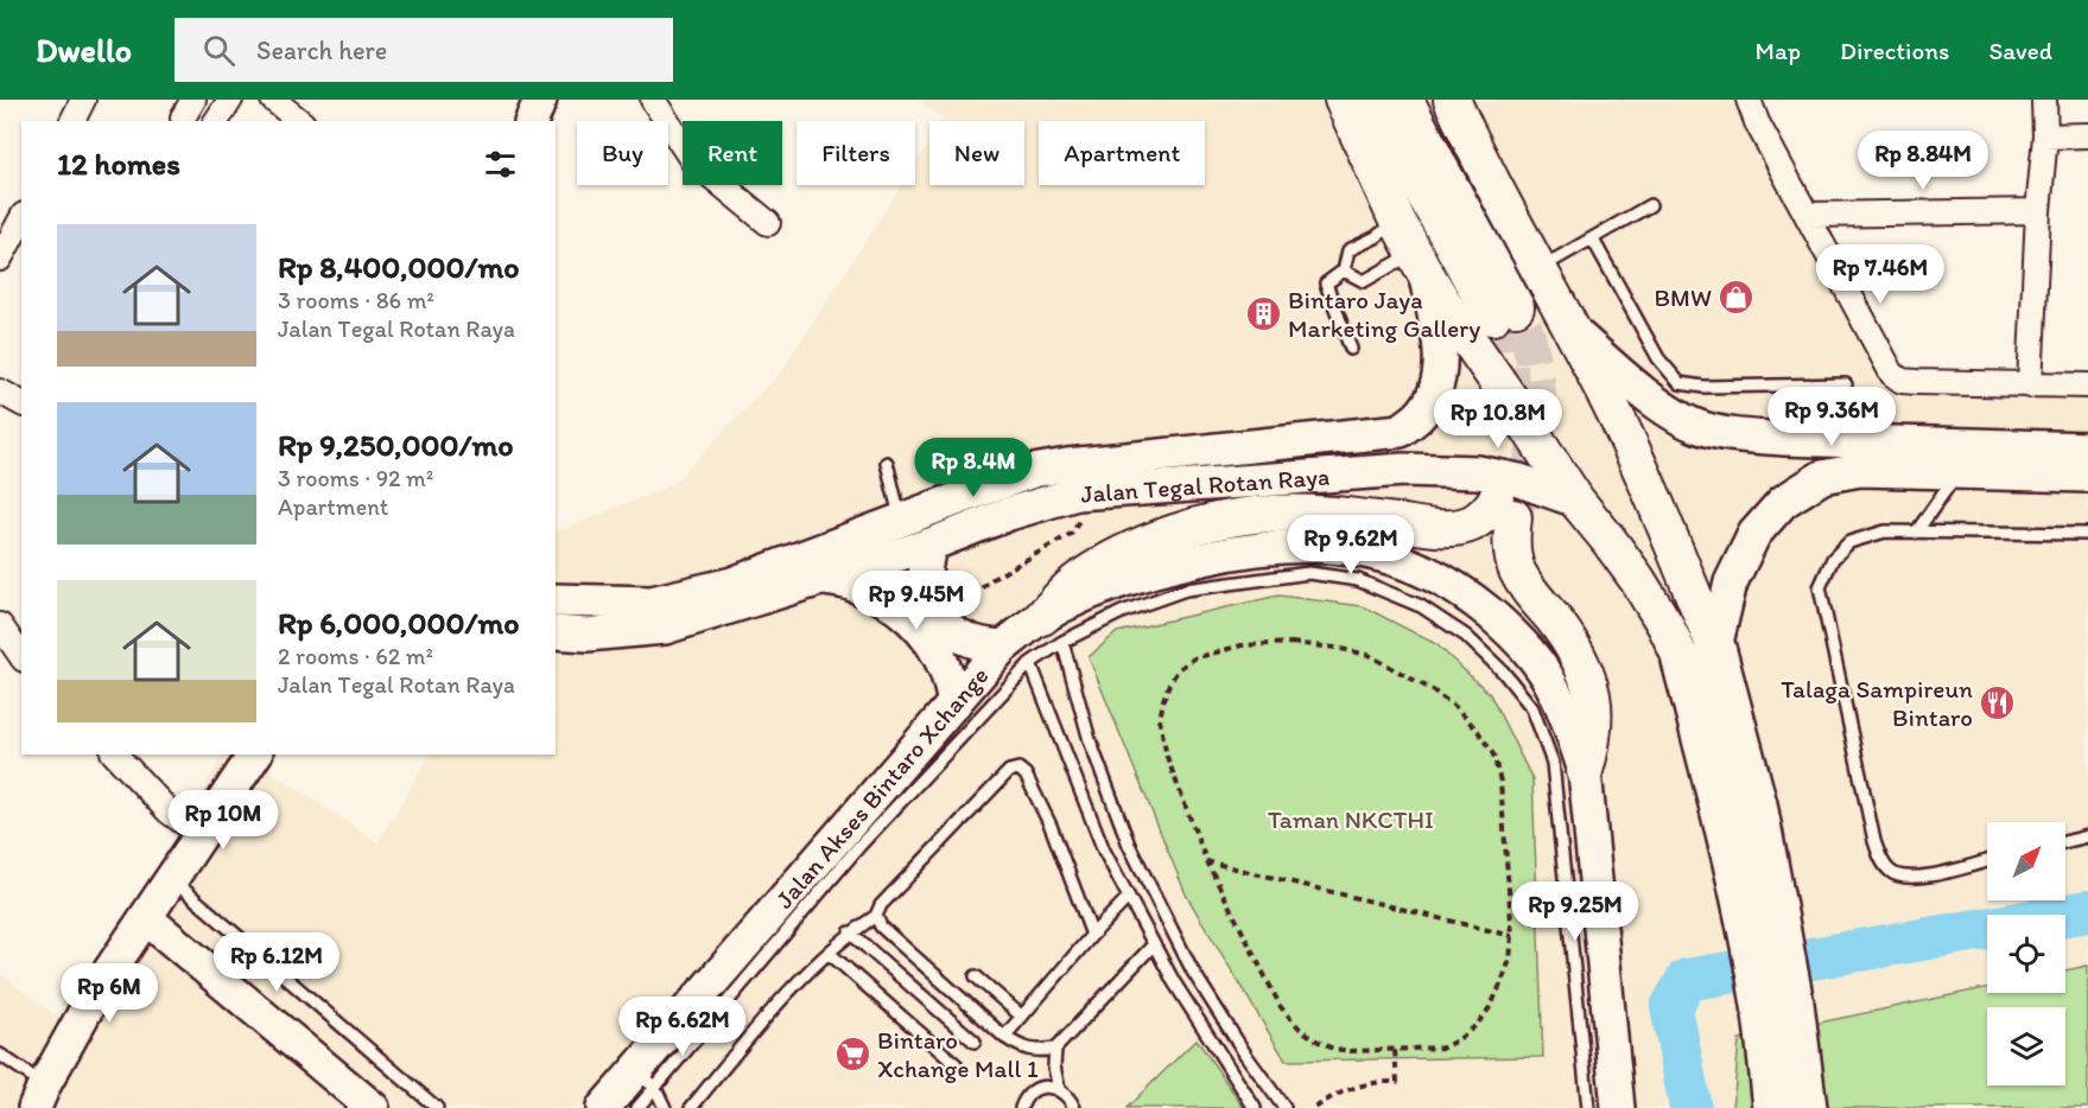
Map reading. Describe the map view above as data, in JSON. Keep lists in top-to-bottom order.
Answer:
{
  "streets": {
    "main road": ["Jalan Tegal Rotan Raya", "Jalan Akses Bintaro Xchange"]
  },
  "parks": ["Taman NKCTHI"],
  "places": {
    "shop": ["BMW"],
    "building": ["Bintaro Jaya Marketing Gallery"],
    "restaurant": ["Talaga Sampireun Bintaro"],
    "supermarket": ["Bintaro Xchange Mall 1"]
  },
  "north": "top right",
  "page": {
    "header": "Dwello",
    "search": "Search here",
    "nav": ["Map", "Directions", "Saved"],
    "chip": [
      "Buy",
      "Rent",
      "Filters",
      "New",
      "Apartment"
    ],
    "heading": "12 homes",
    "price": [
      "Rp 8.84M",
      "Rp 7.46M",
      "Rp 9.36M",
      "Rp 10.8M",
      "Rp 8.4M",
      "Rp 9.62M",
      "Rp 9.45M",
      "Rp 10M",
      "Rp 9.25M",
      "Rp 6.12M",
      "Rp 6M",
      "Rp 6.62M"
    ],
    "list": [
      {
        "name": "Rp 8,400,000/mo",
        "note": "3 rooms · 86 m² · Jalan Tegal Rotan Raya"
      },
      {
        "name": "Rp 9,250,000/mo",
        "note": "3 rooms · 92 m² · Apartment"
      },
      {
        "name": "Rp 6,000,000/mo",
        "note": "2 rooms · 62 m² · Jalan Tegal Rotan Raya"
      }
    ]
  }
}
